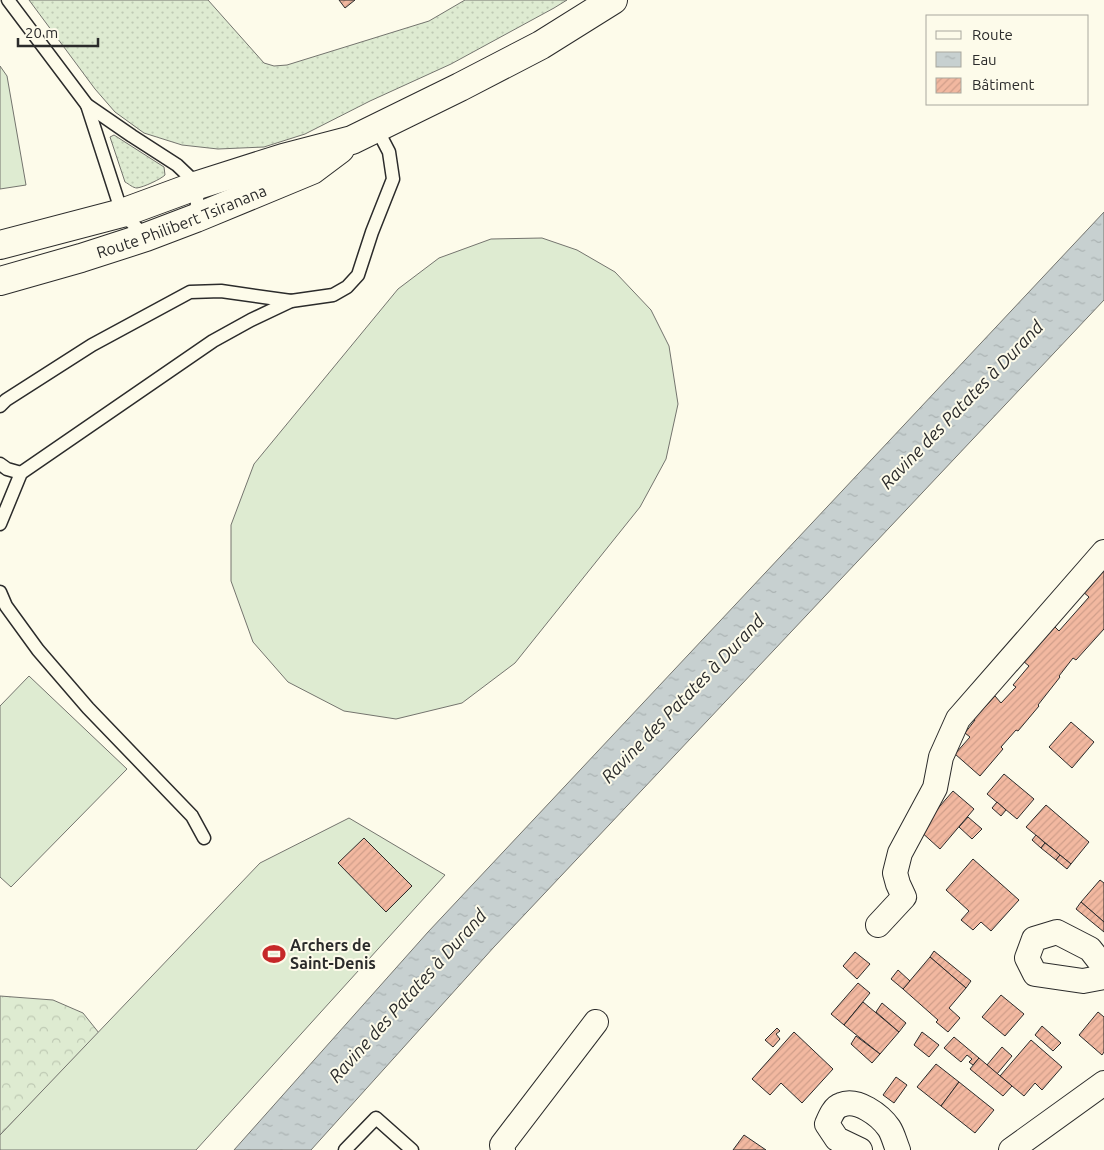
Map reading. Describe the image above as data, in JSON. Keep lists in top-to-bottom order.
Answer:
{
  "streets": {
    "main road": ["Route Philibert Tsiranana"]
  },
  "water": ["Ravine des Patates à Durand"],
  "places": {
    "sports": ["Archers de Saint-Denis"]
  },
  "legend": ["Route", "Eau", "Bâtiment"],
  "scale_bar": "20 m"
}
